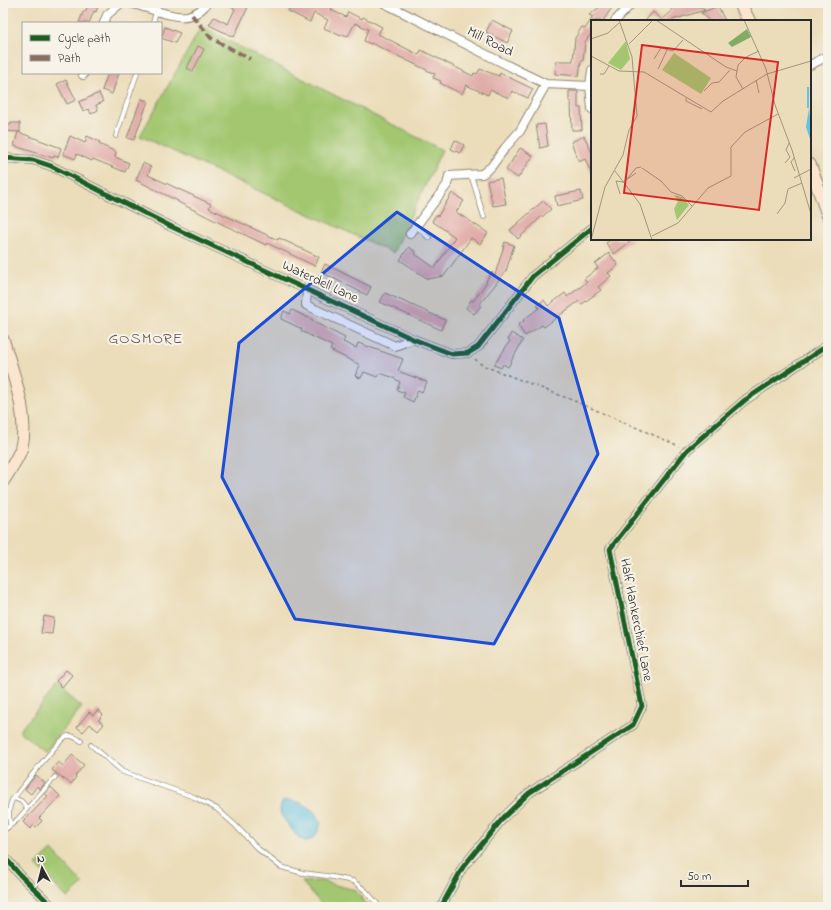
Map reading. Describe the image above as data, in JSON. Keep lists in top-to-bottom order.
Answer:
{
  "streets": {
    "street": ["Mill Road", "Waterdell Lane", "Half Hankerchief Lane"]
  },
  "districts": ["GOSMORE"],
  "legend": ["Cycle path", "Path"],
  "scale_bar": "50 m",
  "north": "top"
}
